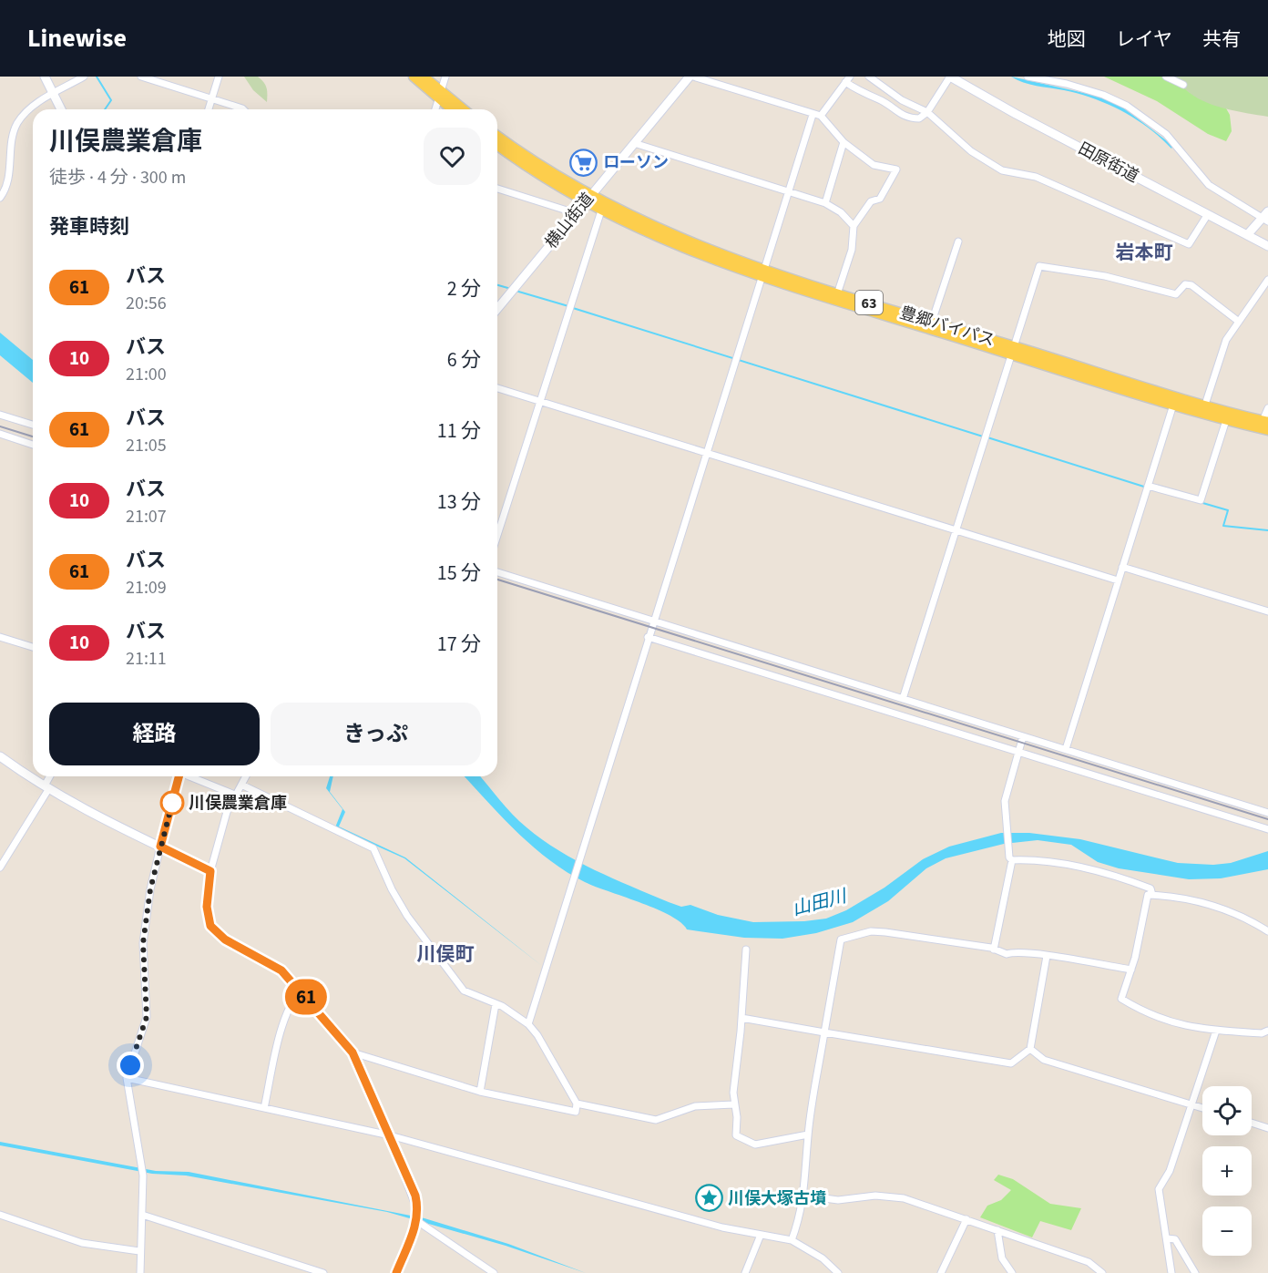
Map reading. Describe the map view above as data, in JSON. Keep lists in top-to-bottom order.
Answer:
{
  "streets": {
    "main road": ["63", "豊郷バイパス"],
    "street": ["田原街道", "横山街道"]
  },
  "crossings": [
    ["横山街道", "豊郷バイパス"]
  ],
  "districts": ["岩本町", "川俣町"],
  "water": ["山田川"],
  "places": {
    "supermarket": ["ローソン"],
    "other": ["川俣農業倉庫"],
    "place": ["川俣大塚古墳"]
  },
  "lines": ["bus line 61"],
  "page": {
    "header": "Linewise",
    "nav": ["地図", "レイヤ", "共有"],
    "on_map": "61",
    "heading": [
      ["川俣農業倉庫", "徒歩 · 4 分 · 300 m"],
      "発車時刻"
    ],
    "list": [
      {
        "mark": "61",
        "name": "バス",
        "note": "20:56",
        "value": "2 分"
      },
      {
        "mark": "10",
        "name": "バス",
        "note": "21:00",
        "value": "6 分"
      },
      {
        "mark": "61",
        "name": "バス",
        "note": "21:05",
        "value": "11 分"
      },
      {
        "mark": "10",
        "name": "バス",
        "note": "21:07",
        "value": "13 分"
      },
      {
        "mark": "61",
        "name": "バス",
        "note": "21:09",
        "value": "15 分"
      },
      {
        "mark": "10",
        "name": "バス",
        "note": "21:11",
        "value": "17 分"
      }
    ],
    "buttons": ["経路", "きっぷ"],
    "map_buttons": ["+", "−"]
  }
}
